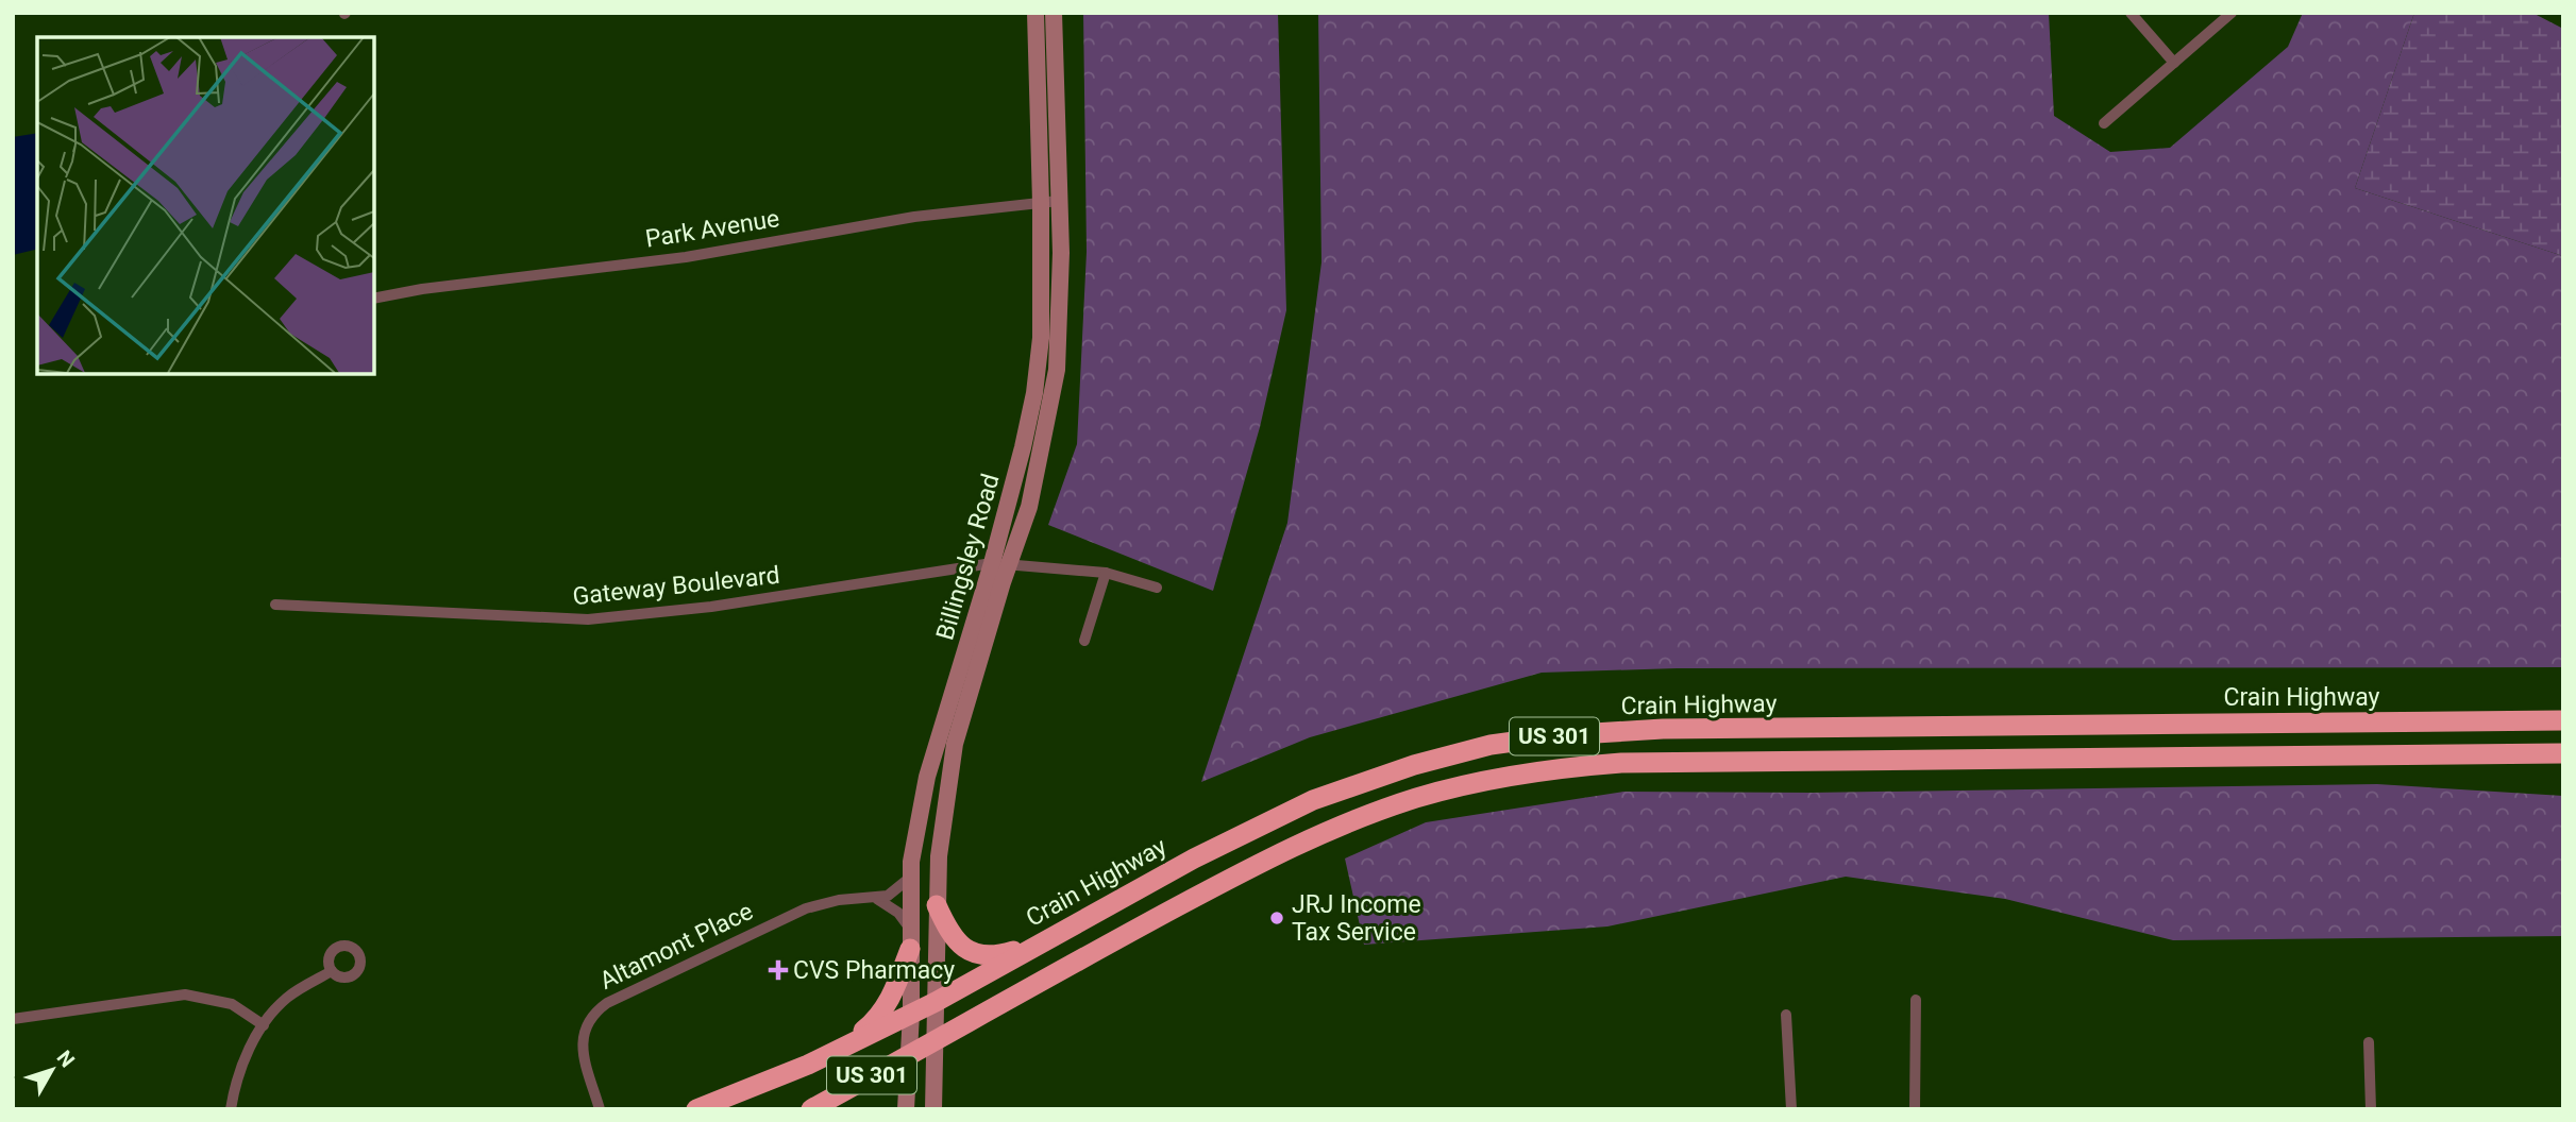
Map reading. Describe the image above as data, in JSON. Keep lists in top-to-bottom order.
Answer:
{
  "streets": {
    "highway": ["Crain Highway", "US 301"],
    "main road": ["Billingsley Road"],
    "street": ["Park Avenue", "Gateway Boulevard", "Altamont Place"]
  },
  "crossings": [
    ["Park Avenue", "Billingsley Road"],
    ["Billingsley Road", "Gateway Boulevard"],
    ["Billingsley Road", "Crain Highway"],
    ["Billingsley Road", "US 301"]
  ],
  "places": {
    "other": ["JRJ Income Tax Service"],
    "health": ["CVS Pharmacy"]
  },
  "north": "top right"
}
